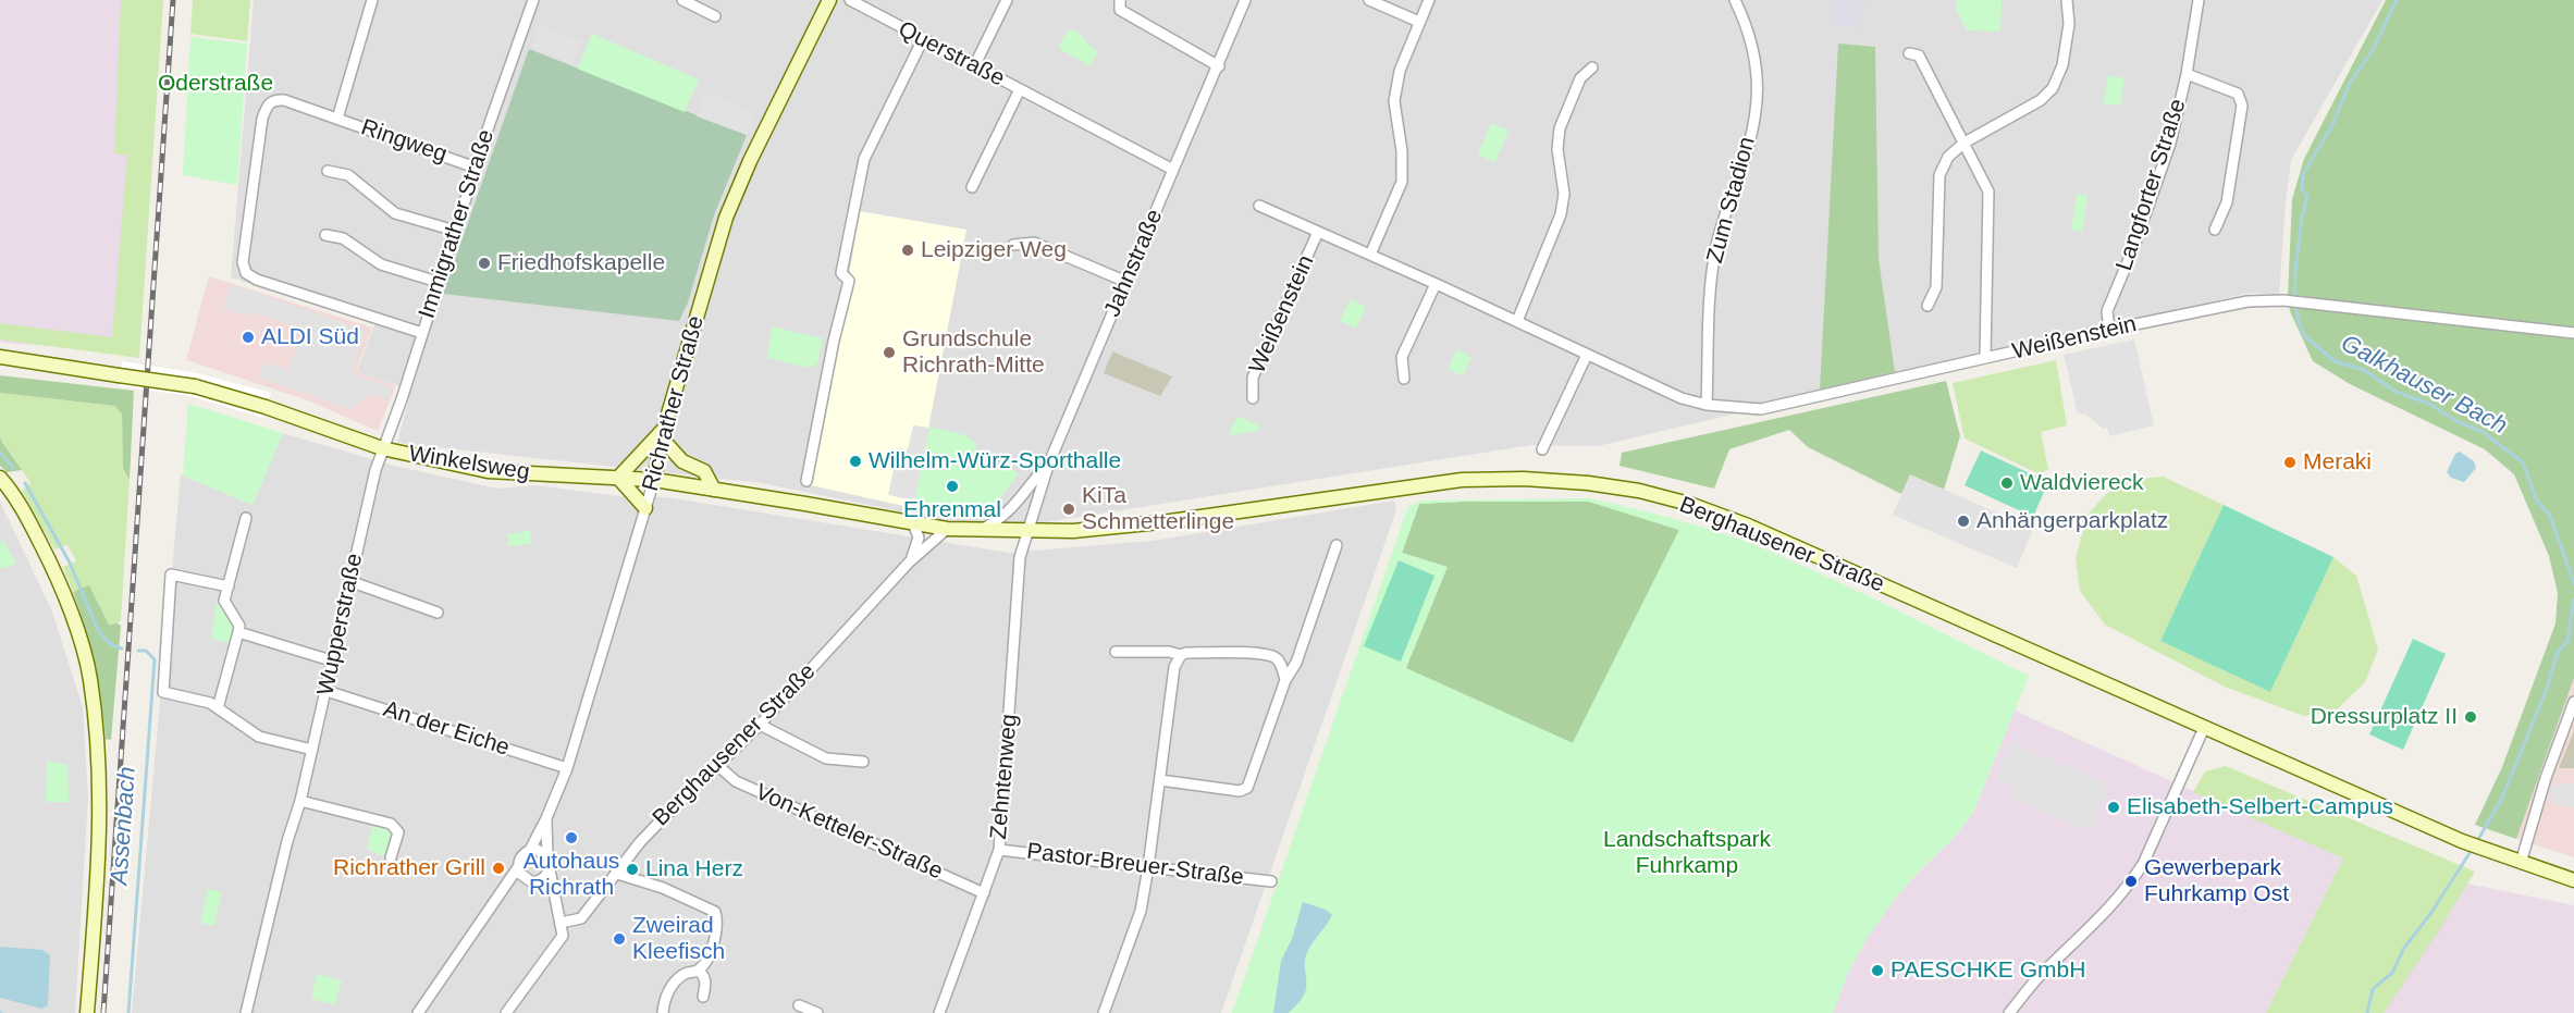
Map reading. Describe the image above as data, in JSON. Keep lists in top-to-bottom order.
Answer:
{
  "streets": {
    "main road": ["Richrather Straße", "Winkelsweg", "Berghausener Straße"],
    "street": [
      "Querstraße",
      "Ringweg",
      "Langforter Straße",
      "Zum Stadion",
      "Immigrather Straße",
      "Jahnstraße",
      "Weißenstein",
      "Wupperstraße",
      "An der Eiche",
      "Zehntenweg",
      "Von-Ketteler-Straße",
      "Pastor-Breuer-Straße"
    ]
  },
  "crossings": [
    ["Querstraße", "Jahnstraße"],
    ["Ringweg", "Immigrather Straße"],
    ["Langforter Straße", "Weißenstein"],
    ["Zum Stadion", "Weißenstein"],
    ["Immigrather Straße", "Winkelsweg"],
    ["Immigrather Straße", "Wupperstraße"],
    ["Jahnstraße", "Berghausener Straße"],
    ["Jahnstraße", "Zehntenweg"],
    ["Richrather Straße", "Winkelsweg"],
    ["Richrather Straße", "Berghausener Straße"],
    ["Richrather Straße", "An der Eiche"],
    ["Winkelsweg", "Berghausener Straße"],
    ["Winkelsweg", "Wupperstraße"],
    ["Berghausener Straße", "Zehntenweg"],
    ["Berghausener Straße", "Von-Ketteler-Straße"],
    ["Wupperstraße", "An der Eiche"],
    ["Zehntenweg", "Von-Ketteler-Straße"],
    ["Zehntenweg", "Pastor-Breuer-Straße"]
  ],
  "water": ["Galkhauser Bach", "Assenbach"],
  "parks": ["Oderstraße", "Landschaftspark Fuhrkamp"],
  "places": [
    "Leipziger Weg",
    "Friedhofskapelle",
    "ALDI Süd",
    "Grundschule Richrath-Mitte",
    "Wilhelm-Würz-Sporthalle",
    "Meraki",
    "Waldviereck",
    "Ehrenmal",
    "KiTa Schmetterlinge",
    "Anhängerparkplatz",
    "Dressurplatz II",
    "Elisabeth-Selbert-Campus",
    "Autohaus Richrath",
    "Richrather Grill",
    "Lina Herz",
    "Gewerbepark Fuhrkamp Ost",
    "Zweirad Kleefisch",
    "PAESCHKE GmbH"
  ]
}
